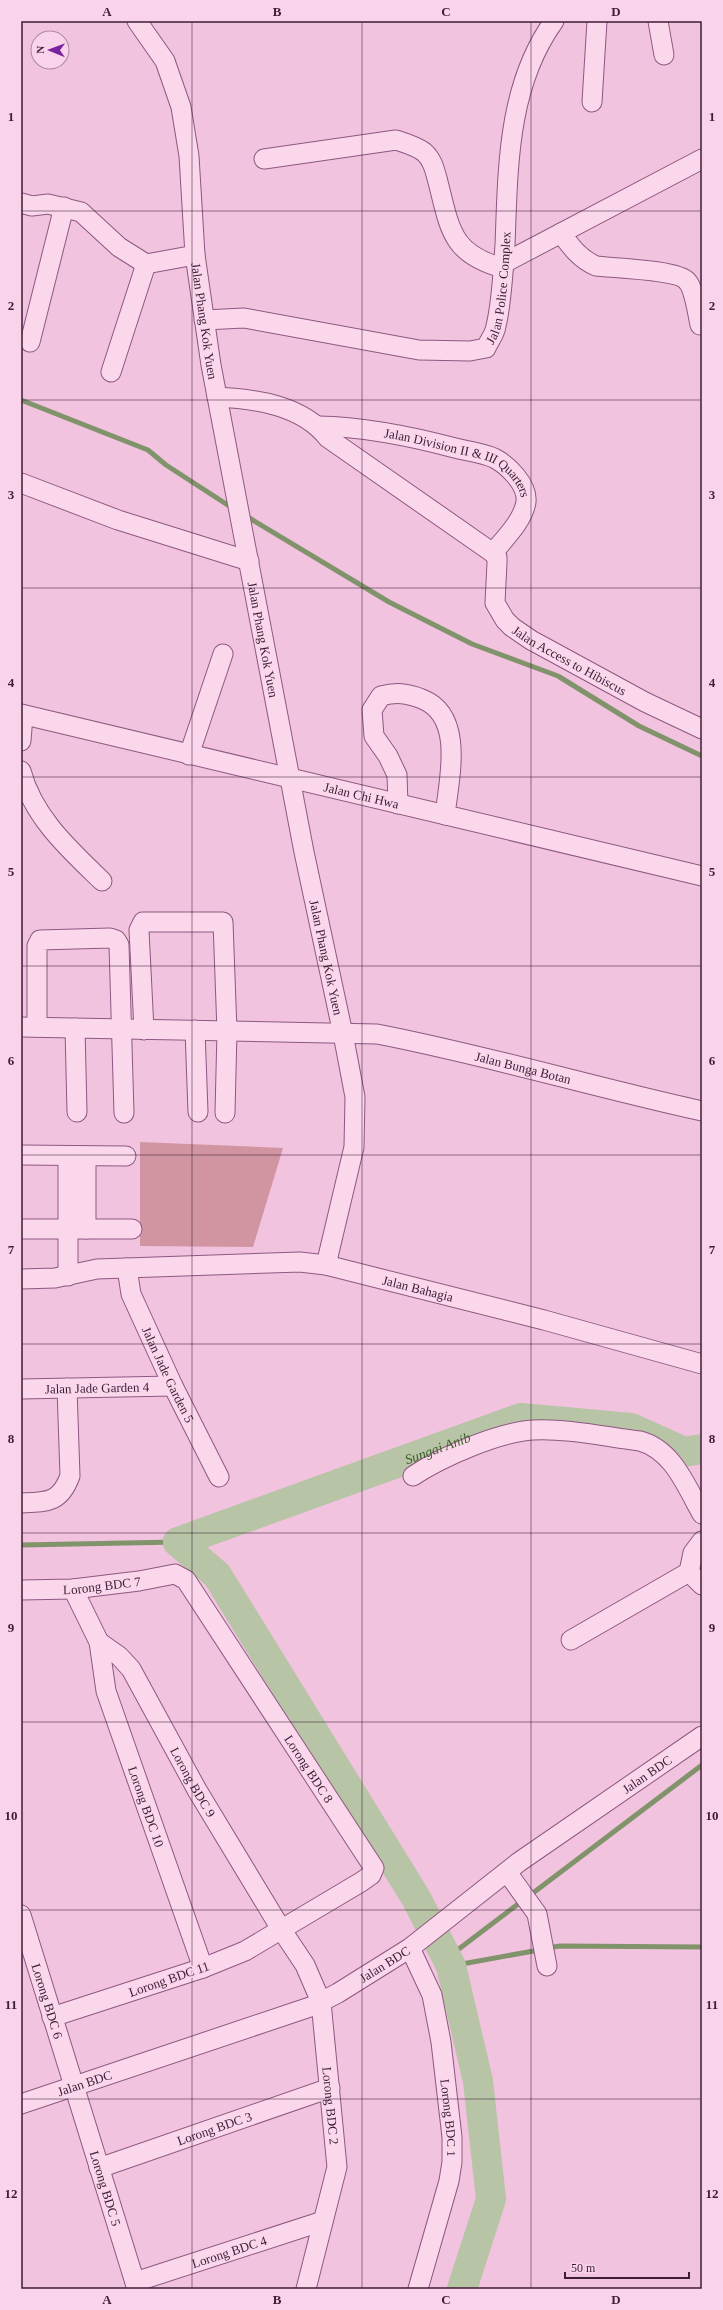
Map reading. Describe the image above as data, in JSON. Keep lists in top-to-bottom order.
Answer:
{
  "streets": {
    "street": [
      "Jalan Police Complex",
      "Jalan Phang Kok Yuen",
      "Jalan Division II & III Quarters",
      "Jalan Access to Hibiscus",
      "Jalan Chi Hwa",
      "Jalan Bunga Botan",
      "Jalan Bahagia",
      "Jalan Jade Garden 5",
      "Jalan Jade Garden 4",
      "Lorong BDC 7",
      "Lorong BDC 8",
      "Jalan BDC",
      "Lorong BDC 9",
      "Lorong BDC 10",
      "Lorong BDC 11",
      "Lorong BDC 6",
      "Lorong BDC 2",
      "Lorong BDC 1",
      "Lorong BDC 3",
      "Lorong BDC 5",
      "Lorong BDC 4"
    ]
  },
  "crossings": [
    ["Jalan Police Complex", "Jalan Phang Kok Yuen"],
    ["Jalan Phang Kok Yuen", "Jalan Division II & III Quarters"],
    ["Jalan Phang Kok Yuen", "Jalan Chi Hwa"],
    ["Jalan Phang Kok Yuen", "Jalan Bunga Botan"],
    ["Jalan Phang Kok Yuen", "Jalan Bahagia"],
    ["Jalan Division II & III Quarters", "Jalan Access to Hibiscus"],
    ["Jalan Bahagia", "Jalan Jade Garden 5"],
    ["Jalan Jade Garden 5", "Jalan Jade Garden 4"],
    ["Lorong BDC 7", "Lorong BDC 8"],
    ["Lorong BDC 8", "Lorong BDC 9"],
    ["Lorong BDC 8", "Lorong BDC 11"],
    ["Lorong BDC 8", "Lorong BDC 2"],
    ["Jalan BDC", "Lorong BDC 6"],
    ["Jalan BDC", "Lorong BDC 2"],
    ["Jalan BDC", "Lorong BDC 1"],
    ["Jalan BDC", "Lorong BDC 5"],
    ["Lorong BDC 9", "Lorong BDC 10"],
    ["Lorong BDC 9", "Lorong BDC 11"],
    ["Lorong BDC 9", "Lorong BDC 2"],
    ["Lorong BDC 10", "Lorong BDC 11"],
    ["Lorong BDC 11", "Lorong BDC 6"],
    ["Lorong BDC 11", "Lorong BDC 2"],
    ["Lorong BDC 6", "Lorong BDC 5"],
    ["Lorong BDC 2", "Lorong BDC 3"],
    ["Lorong BDC 2", "Lorong BDC 4"],
    ["Lorong BDC 3", "Lorong BDC 5"],
    ["Lorong BDC 5", "Lorong BDC 4"]
  ],
  "water": ["Sungai Anib"],
  "scale_bar": "50 m",
  "north": "left",
  "grid": {
    "columns": [
      "A",
      "B",
      "C",
      "D"
    ],
    "rows": [
      "1",
      "2",
      "3",
      "4",
      "5",
      "6",
      "7",
      "8",
      "9",
      "10",
      "11",
      "12"
    ]
  }
}
